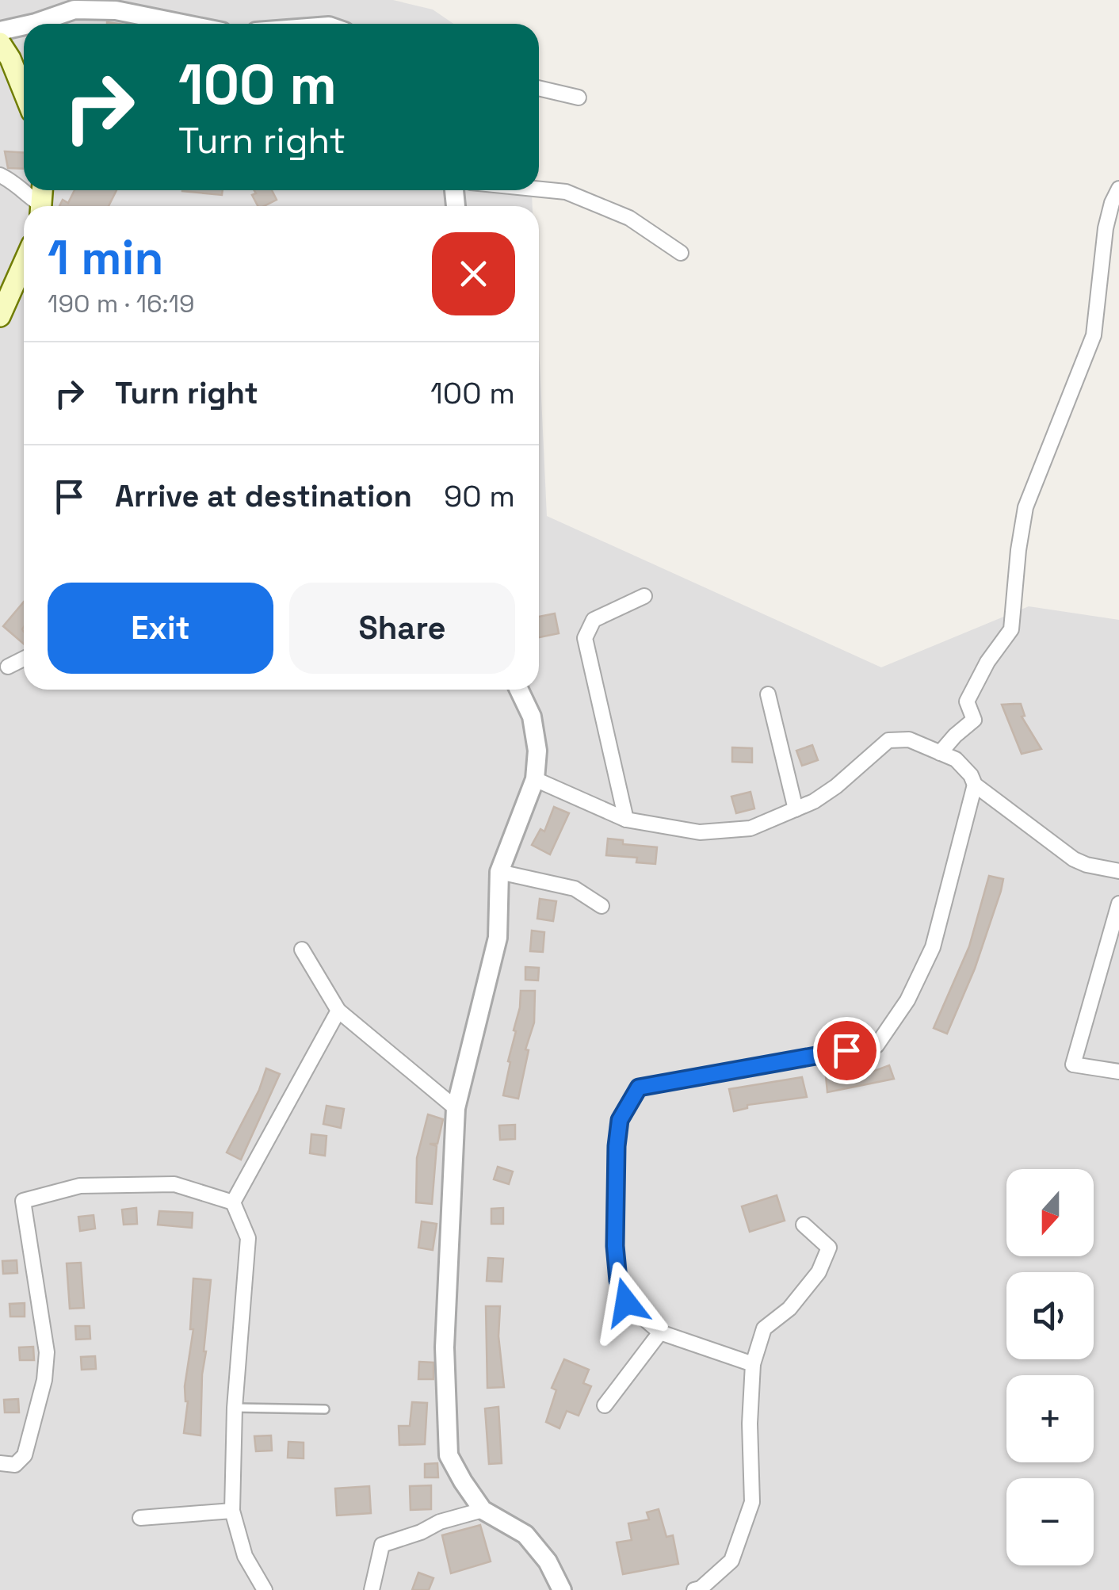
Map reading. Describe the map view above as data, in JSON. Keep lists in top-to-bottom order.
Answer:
{
  "north": "bottom",
  "page": {
    "turn": ["100 m", "Turn right"],
    "heading": ["1 min", "190 m · 16:19"],
    "list": [
      {
        "name": "Turn right",
        "value": "100 m"
      },
      {
        "name": "Arrive at destination",
        "value": "90 m"
      }
    ],
    "buttons": ["Exit", "Share"],
    "map_buttons": ["+", "−"]
  }
}
